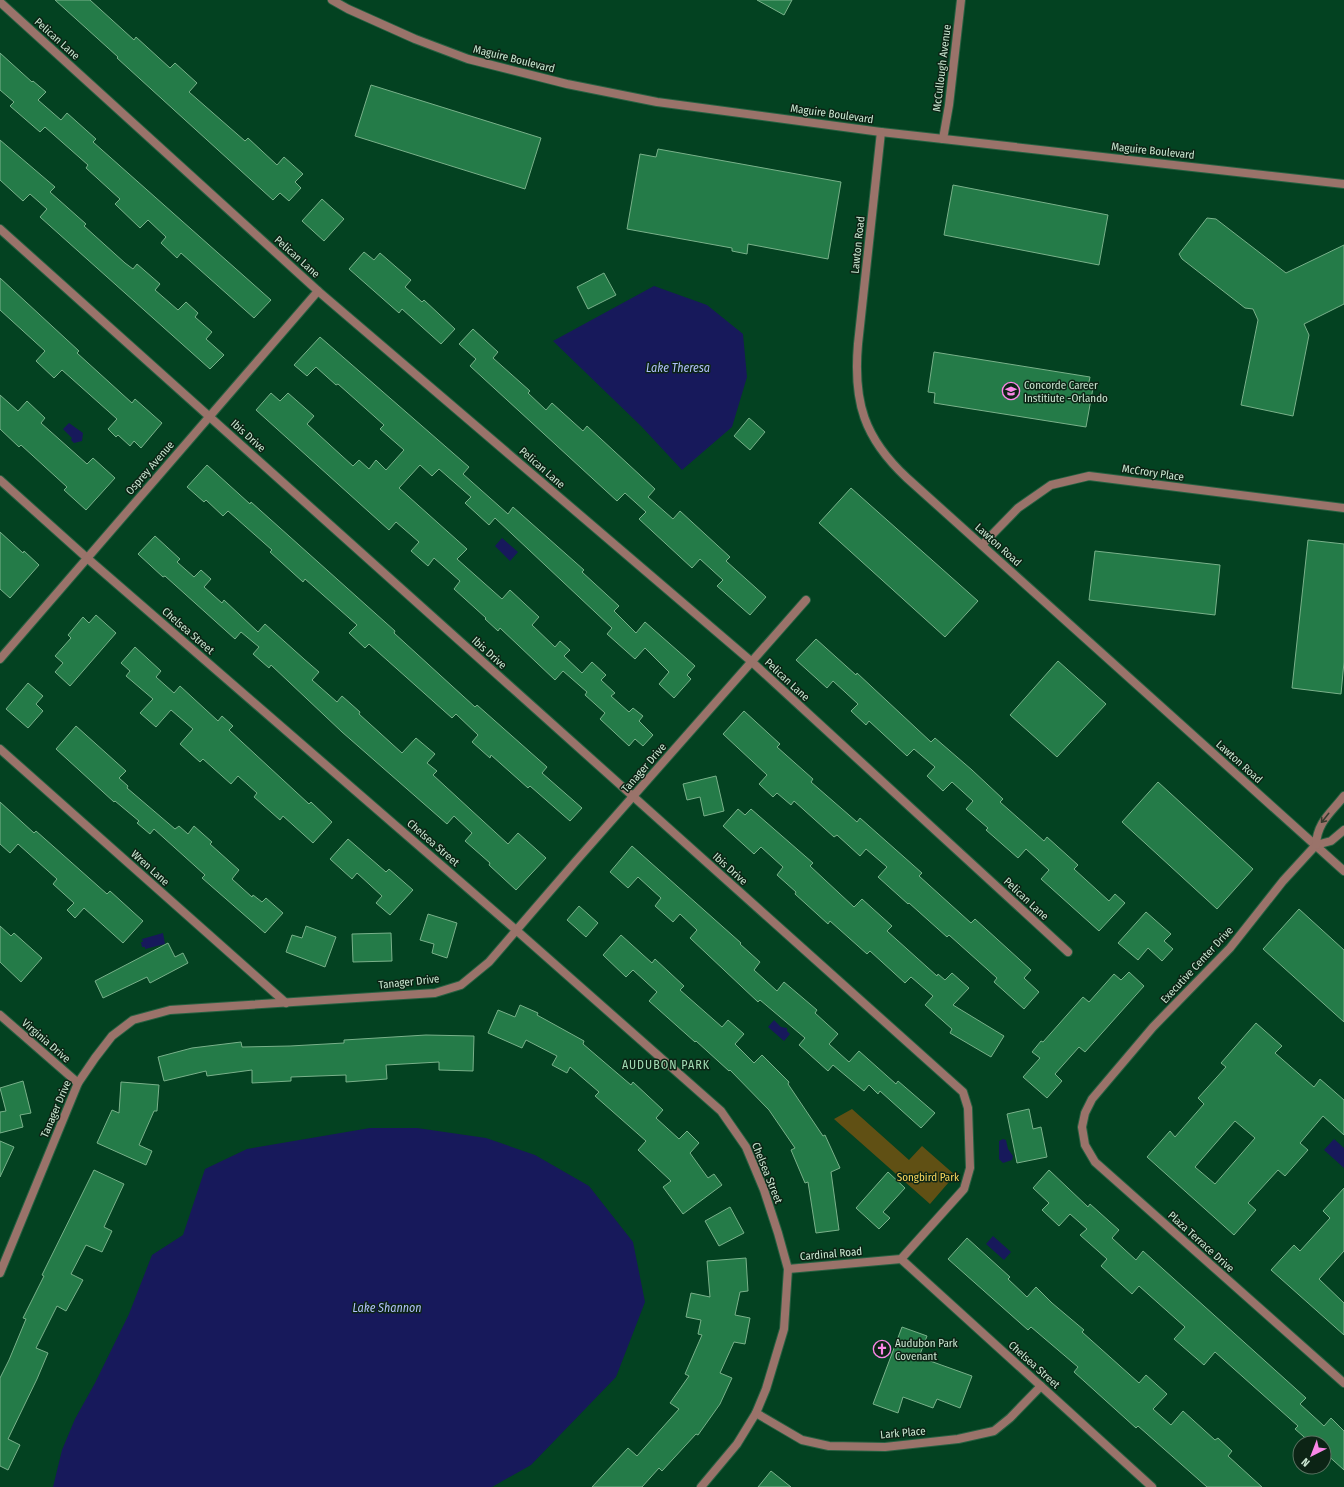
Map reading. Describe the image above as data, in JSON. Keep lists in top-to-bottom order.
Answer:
{
  "streets": {
    "street": [
      "Pelican Lane",
      "Maguire Boulevard",
      "McCullough Avenue",
      "Lawton Road",
      "Ibis Drive",
      "Osprey Avenue",
      "McCrory Place",
      "Chelsea Street",
      "Tanager Drive",
      "Wren Lane",
      "Executive Center Drive",
      "Virginia Drive",
      "Plaza Terrace Drive",
      "Cardinal Road",
      "Lark Place"
    ]
  },
  "crossings": [
    ["Pelican Lane", "Osprey Avenue"],
    ["Pelican Lane", "Tanager Drive"],
    ["Maguire Boulevard", "McCullough Avenue"],
    ["Maguire Boulevard", "Lawton Road"],
    ["Lawton Road", "McCrory Place"],
    ["Lawton Road", "Executive Center Drive"],
    ["Ibis Drive", "Osprey Avenue"],
    ["Ibis Drive", "Chelsea Street"],
    ["Ibis Drive", "Tanager Drive"],
    ["Ibis Drive", "Cardinal Road"],
    ["Osprey Avenue", "Chelsea Street"],
    ["Chelsea Street", "Tanager Drive"],
    ["Chelsea Street", "Cardinal Road"],
    ["Chelsea Street", "Lark Place"],
    ["Tanager Drive", "Wren Lane"],
    ["Tanager Drive", "Virginia Drive"],
    ["Executive Center Drive", "Plaza Terrace Drive"],
    ["Cardinal Road", "Lark Place"]
  ],
  "districts": ["AUDUBON PARK"],
  "water": ["Lake Theresa", "Lake Shannon"],
  "parks": ["Songbird Park"],
  "places": {
    "school or university": ["Concorde Career Institiute -Orlando"],
    "church": ["Audubon Park Covenant"]
  },
  "north": "bottom left"
}
